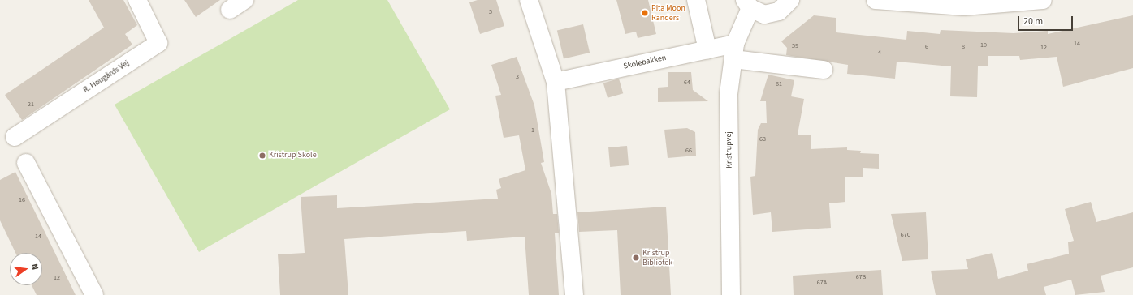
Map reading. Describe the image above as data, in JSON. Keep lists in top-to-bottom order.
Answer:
{
  "streets": {
    "street": ["Skolebakken", "R. Hougårds Vej", "Kristrupvej"]
  },
  "crossings": [
    ["Skolebakken", "Kristrupvej"]
  ],
  "places": ["Pita Moon Randers", "Kristrup Skole", "Kristrup Bibliotek"],
  "house_numbers": [
    "5",
    "14",
    "10",
    "59",
    "6",
    "8",
    "12",
    "4",
    "3",
    "64",
    "61",
    "21",
    "1",
    "63",
    "66",
    "16",
    "67C",
    "14",
    "67B",
    "12",
    "67A"
  ],
  "scale_bar": "20 m",
  "north": "right"
}
